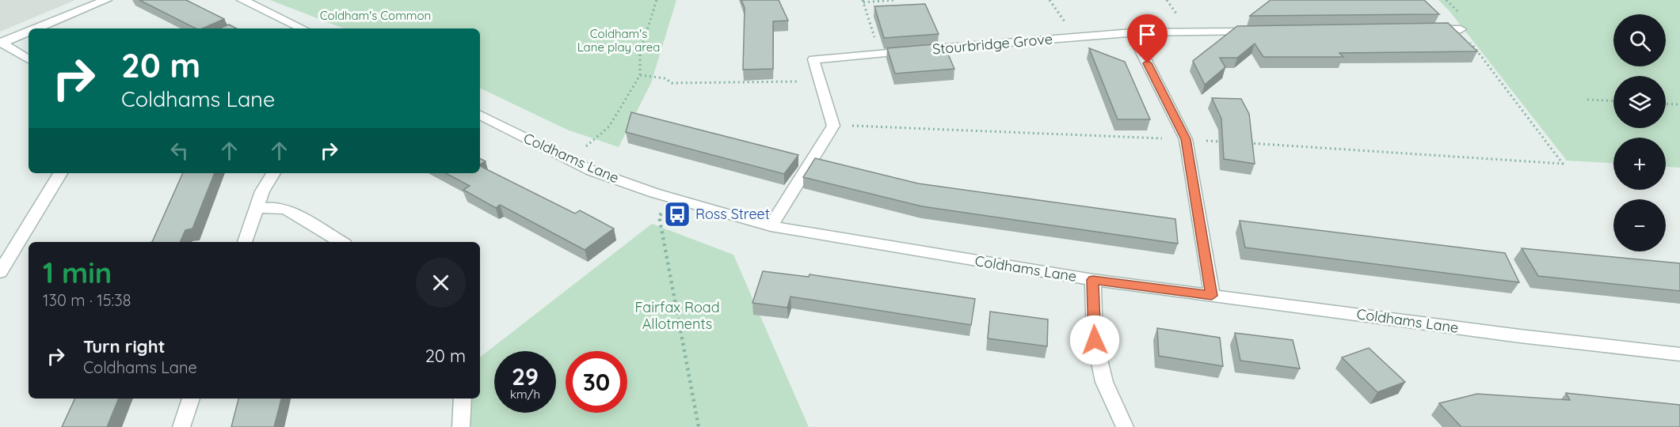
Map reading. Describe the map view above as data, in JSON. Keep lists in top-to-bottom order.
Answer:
{
  "streets": {
    "street": ["Stourbridge Grove", "Coldhams Lane"]
  },
  "parks": ["Coldham's Common", "Coldham's Lane play area", "Fairfax Road Allotments"],
  "places": {
    "bus stop": ["Ross Street"]
  },
  "page": {
    "map_buttons": ["+", "−"],
    "turn": ["20 m", "Coldhams Lane"],
    "heading": ["1 min", "130 m · 15:38"],
    "list": [
      {
        "name": "Turn right",
        "note": "Coldhams Lane",
        "value": "20 m"
      }
    ],
    "speed": "29 km/h",
    "limit": "30"
  }
}
